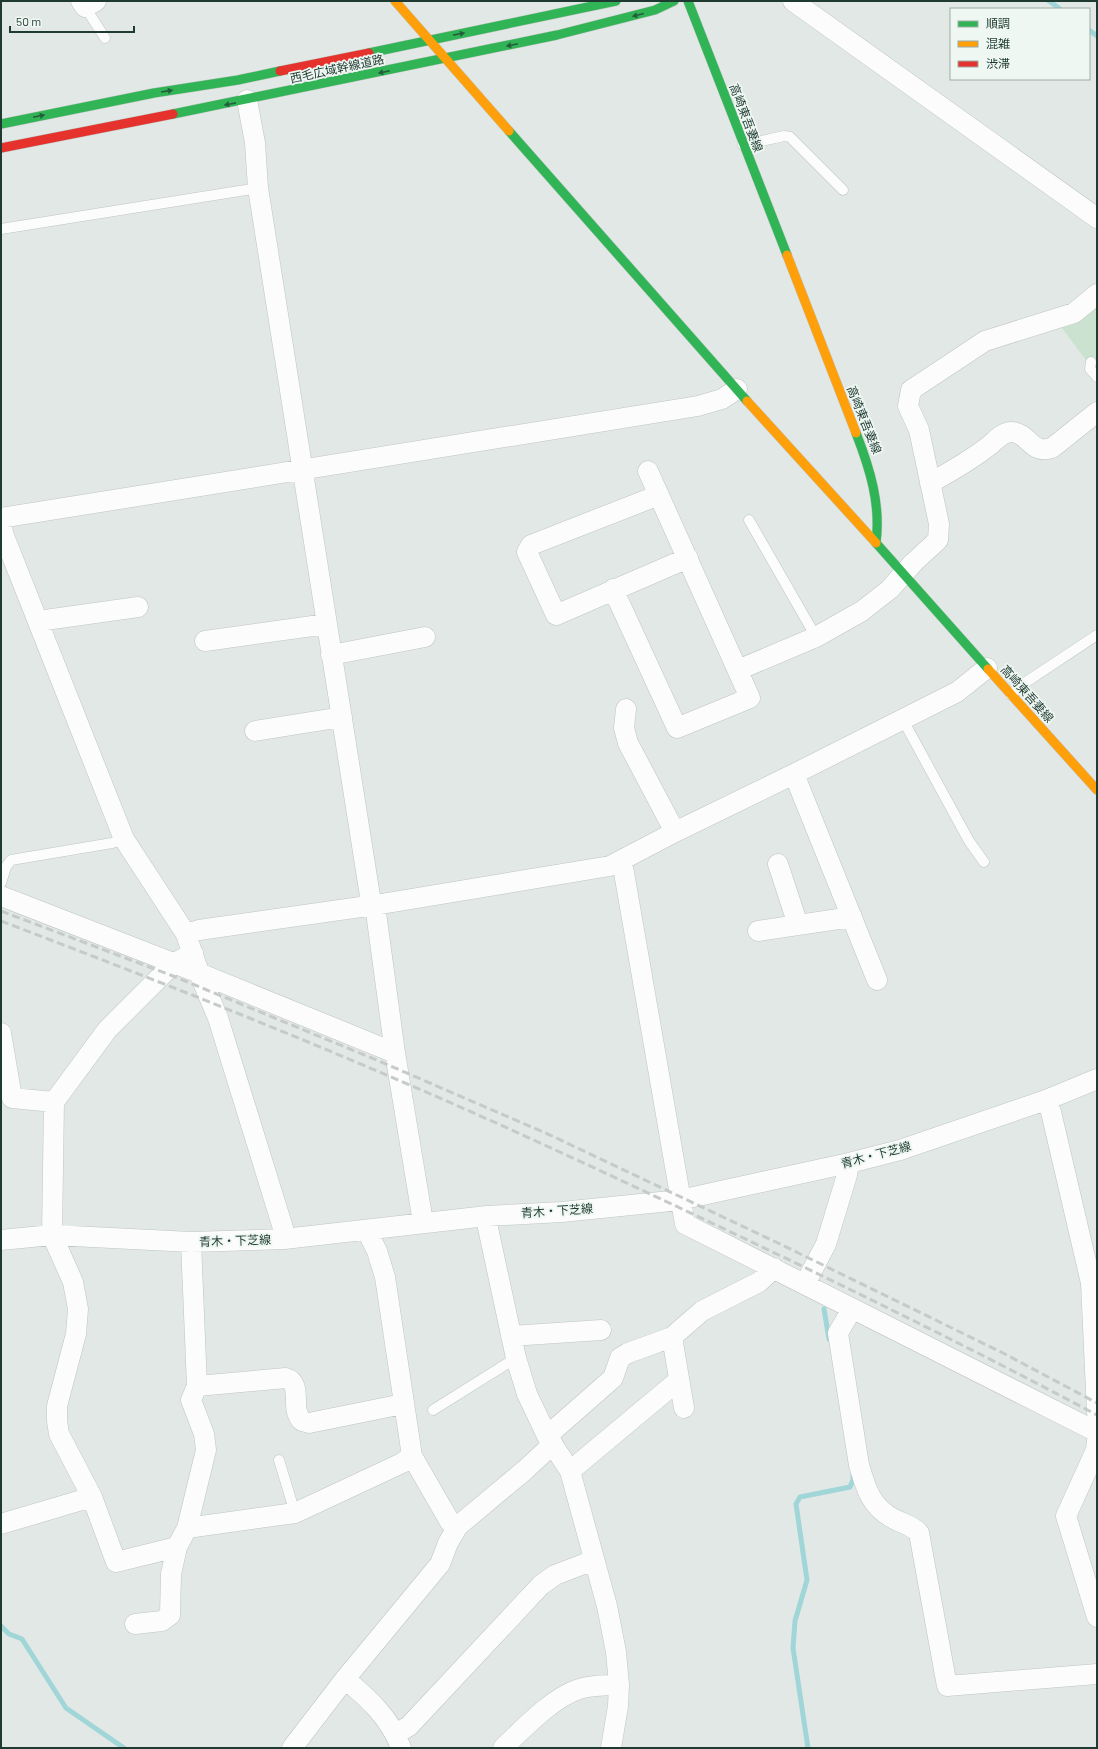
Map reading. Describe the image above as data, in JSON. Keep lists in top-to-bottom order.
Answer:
{
  "streets": {
    "main road": ["西毛広域幹線道路", "高崎東吾妻線"],
    "street": ["青木・下芝線"]
  },
  "legend": ["順調", "混雑", "渋滞"],
  "scale_bar": "50 m"
}
